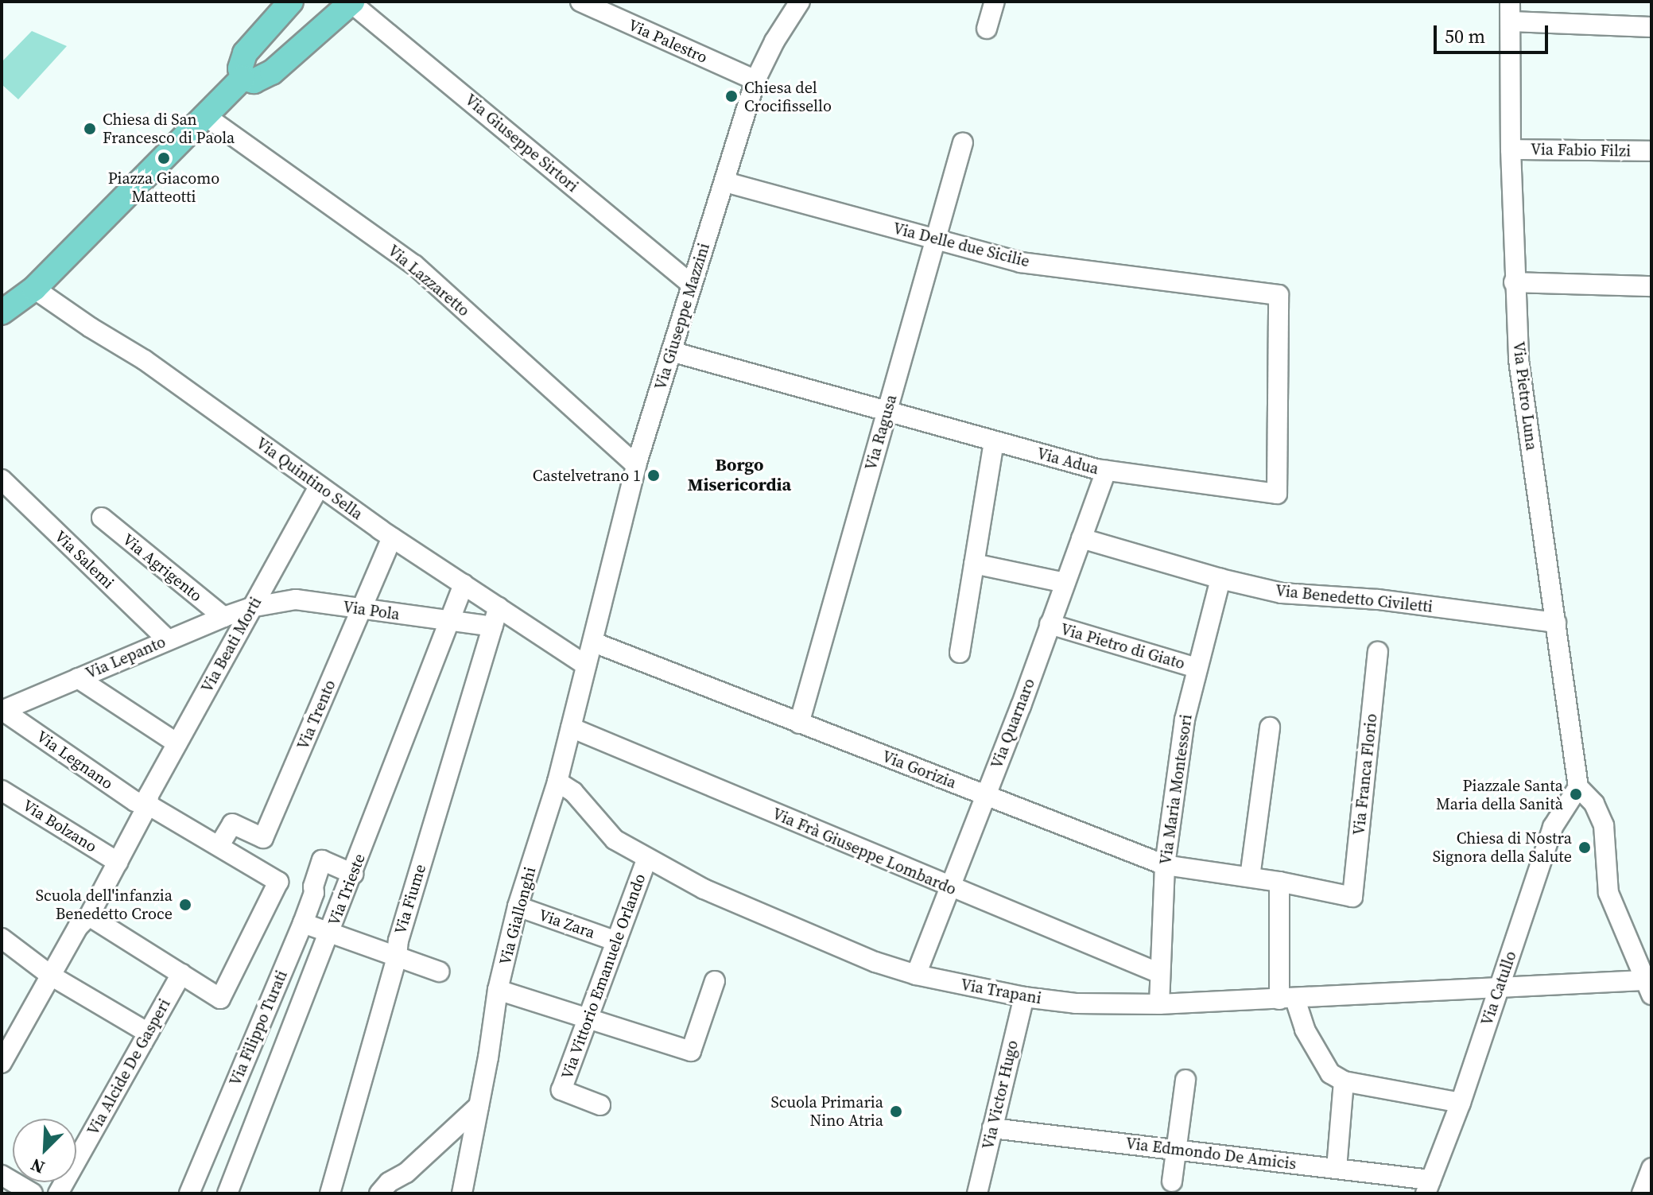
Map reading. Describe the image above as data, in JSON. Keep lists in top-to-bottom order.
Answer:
{
  "streets": {
    "street": [
      "Via Palestro",
      "Via Giuseppe Sirtori",
      "Via Fabio Filzi",
      "Via Delle due Sicilie",
      "Via Lazzaretto",
      "Via Giuseppe Mazzini",
      "Via Pietro Luna",
      "Via Ragusa",
      "Via Adua",
      "Via Quintino Sella",
      "Via Salemi",
      "Via Agrigento",
      "Via Benedetto Civiletti",
      "Via Pola",
      "Via Beati Morti",
      "Via Pietro di Giato",
      "Via Lepanto",
      "Via Trento",
      "Via Quarnaro",
      "Via Legnano",
      "Via Gorizia",
      "Via Franca Florio",
      "Via Maria Montessori",
      "Via Bolzano",
      "Via Frà Giuseppe Lombardo",
      "Via Trieste",
      "Via Fiume",
      "Via Giallonghi",
      "Via Zara",
      "Via Vittorio Emanuele Orlando",
      "Via Catullo",
      "Via Trapani",
      "Via Filippo Turati",
      "Via Alcide De Gasperi",
      "Via Victor Hugo",
      "Via Edmondo De Amicis"
    ]
  },
  "crossings": [
    ["Via Palestro", "Via Giuseppe Mazzini"],
    ["Via Giuseppe Sirtori", "Via Giuseppe Mazzini"],
    ["Via Fabio Filzi", "Via Pietro Luna"],
    ["Via Delle due Sicilie", "Via Giuseppe Mazzini"],
    ["Via Delle due Sicilie", "Via Ragusa"],
    ["Via Delle due Sicilie", "Via Adua"],
    ["Via Lazzaretto", "Via Giuseppe Mazzini"],
    ["Via Giuseppe Mazzini", "Via Adua"],
    ["Via Giuseppe Mazzini", "Via Gorizia"],
    ["Via Giuseppe Mazzini", "Via Giallonghi"],
    ["Via Pietro Luna", "Via Benedetto Civiletti"],
    ["Via Pietro Luna", "Via Catullo"],
    ["Via Ragusa", "Via Adua"],
    ["Via Ragusa", "Via Gorizia"],
    ["Via Adua", "Via Quarnaro"],
    ["Via Quintino Sella", "Via Beati Morti"],
    ["Via Quintino Sella", "Via Trento"],
    ["Via Quintino Sella", "Via Trieste"],
    ["Via Quintino Sella", "Via Fiume"],
    ["Via Quintino Sella", "Via Giallonghi"],
    ["Via Salemi", "Via Lepanto"],
    ["Via Agrigento", "Via Lepanto"],
    ["Via Benedetto Civiletti", "Via Quarnaro"],
    ["Via Benedetto Civiletti", "Via Maria Montessori"],
    ["Via Pola", "Via Beati Morti"],
    ["Via Pola", "Via Lepanto"],
    ["Via Pola", "Via Trento"],
    ["Via Pola", "Via Trieste"],
    ["Via Pola", "Via Fiume"],
    ["Via Beati Morti", "Via Lepanto"],
    ["Via Beati Morti", "Via Legnano"],
    ["Via Beati Morti", "Via Bolzano"],
    ["Via Pietro di Giato", "Via Quarnaro"],
    ["Via Pietro di Giato", "Via Maria Montessori"],
    ["Via Lepanto", "Via Legnano"],
    ["Via Trento", "Via Legnano"],
    ["Via Quarnaro", "Via Gorizia"],
    ["Via Quarnaro", "Via Frà Giuseppe Lombardo"],
    ["Via Quarnaro", "Via Trapani"],
    ["Via Legnano", "Via Alcide De Gasperi"],
    ["Via Gorizia", "Via Franca Florio"],
    ["Via Gorizia", "Via Maria Montessori"],
    ["Via Gorizia", "Via Giallonghi"],
    ["Via Maria Montessori", "Via Frà Giuseppe Lombardo"],
    ["Via Maria Montessori", "Via Trapani"],
    ["Via Frà Giuseppe Lombardo", "Via Giallonghi"],
    ["Via Trieste", "Via Filippo Turati"],
    ["Via Giallonghi", "Via Zara"],
    ["Via Giallonghi", "Via Trapani"],
    ["Via Zara", "Via Vittorio Emanuele Orlando"],
    ["Via Vittorio Emanuele Orlando", "Via Trapani"],
    ["Via Catullo", "Via Trapani"],
    ["Via Catullo", "Via Edmondo De Amicis"],
    ["Via Trapani", "Via Victor Hugo"],
    ["Via Victor Hugo", "Via Edmondo De Amicis"]
  ],
  "districts": ["Borgo Misericordia"],
  "places": [
    "Chiesa del Crocifissello",
    "Chiesa di San Francesco di Paola",
    "Piazza Giacomo Matteotti",
    "Castelvetrano 1",
    "Piazzale Santa Maria della Sanità",
    "Chiesa di Nostra Signora della Salute",
    "Scuola dell'infanzia Benedetto Croce",
    "Scuola Primaria Nino Atria"
  ],
  "scale_bar": "50 m",
  "north": "bottom left"
}
